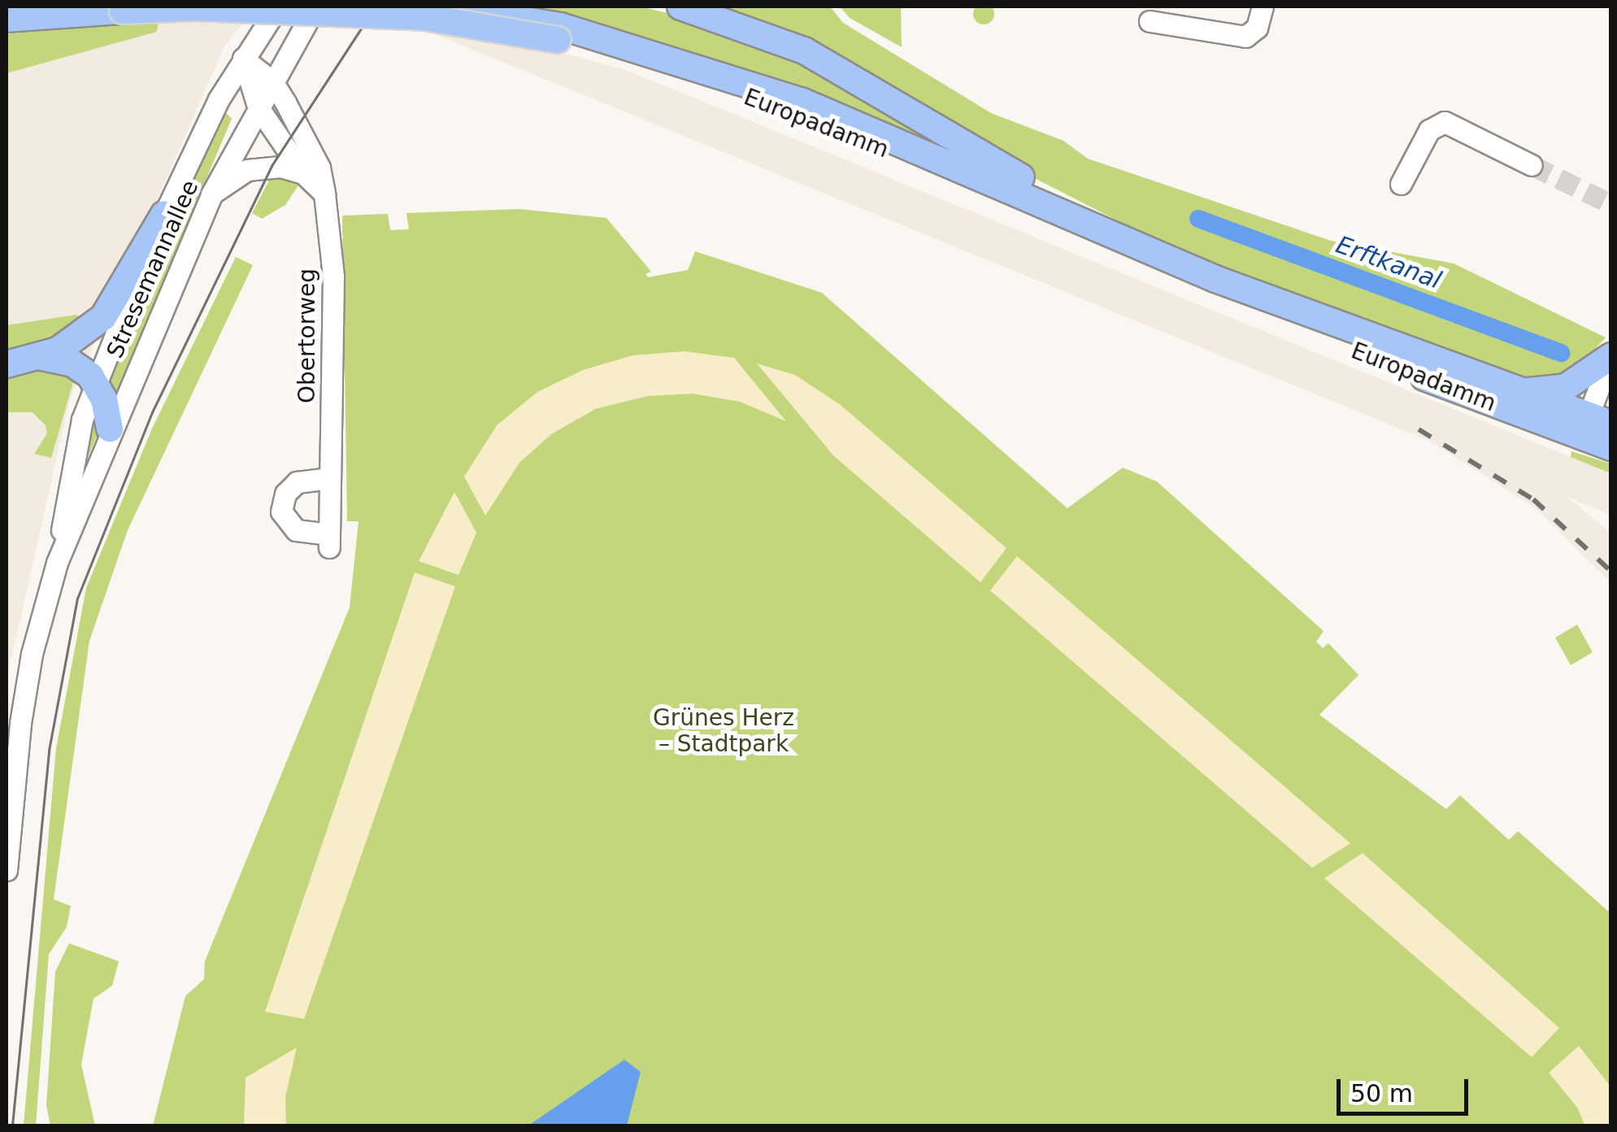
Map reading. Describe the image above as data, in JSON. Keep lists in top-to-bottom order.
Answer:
{
  "streets": {
    "main road": ["Europadamm"],
    "street": ["Stresemannallee", "Obertorweg"]
  },
  "crossings": [
    ["Stresemannallee", "Obertorweg"]
  ],
  "water": ["Erftkanal"],
  "parks": ["Grünes Herz – Stadtpark"],
  "scale_bar": "50 m"
}
